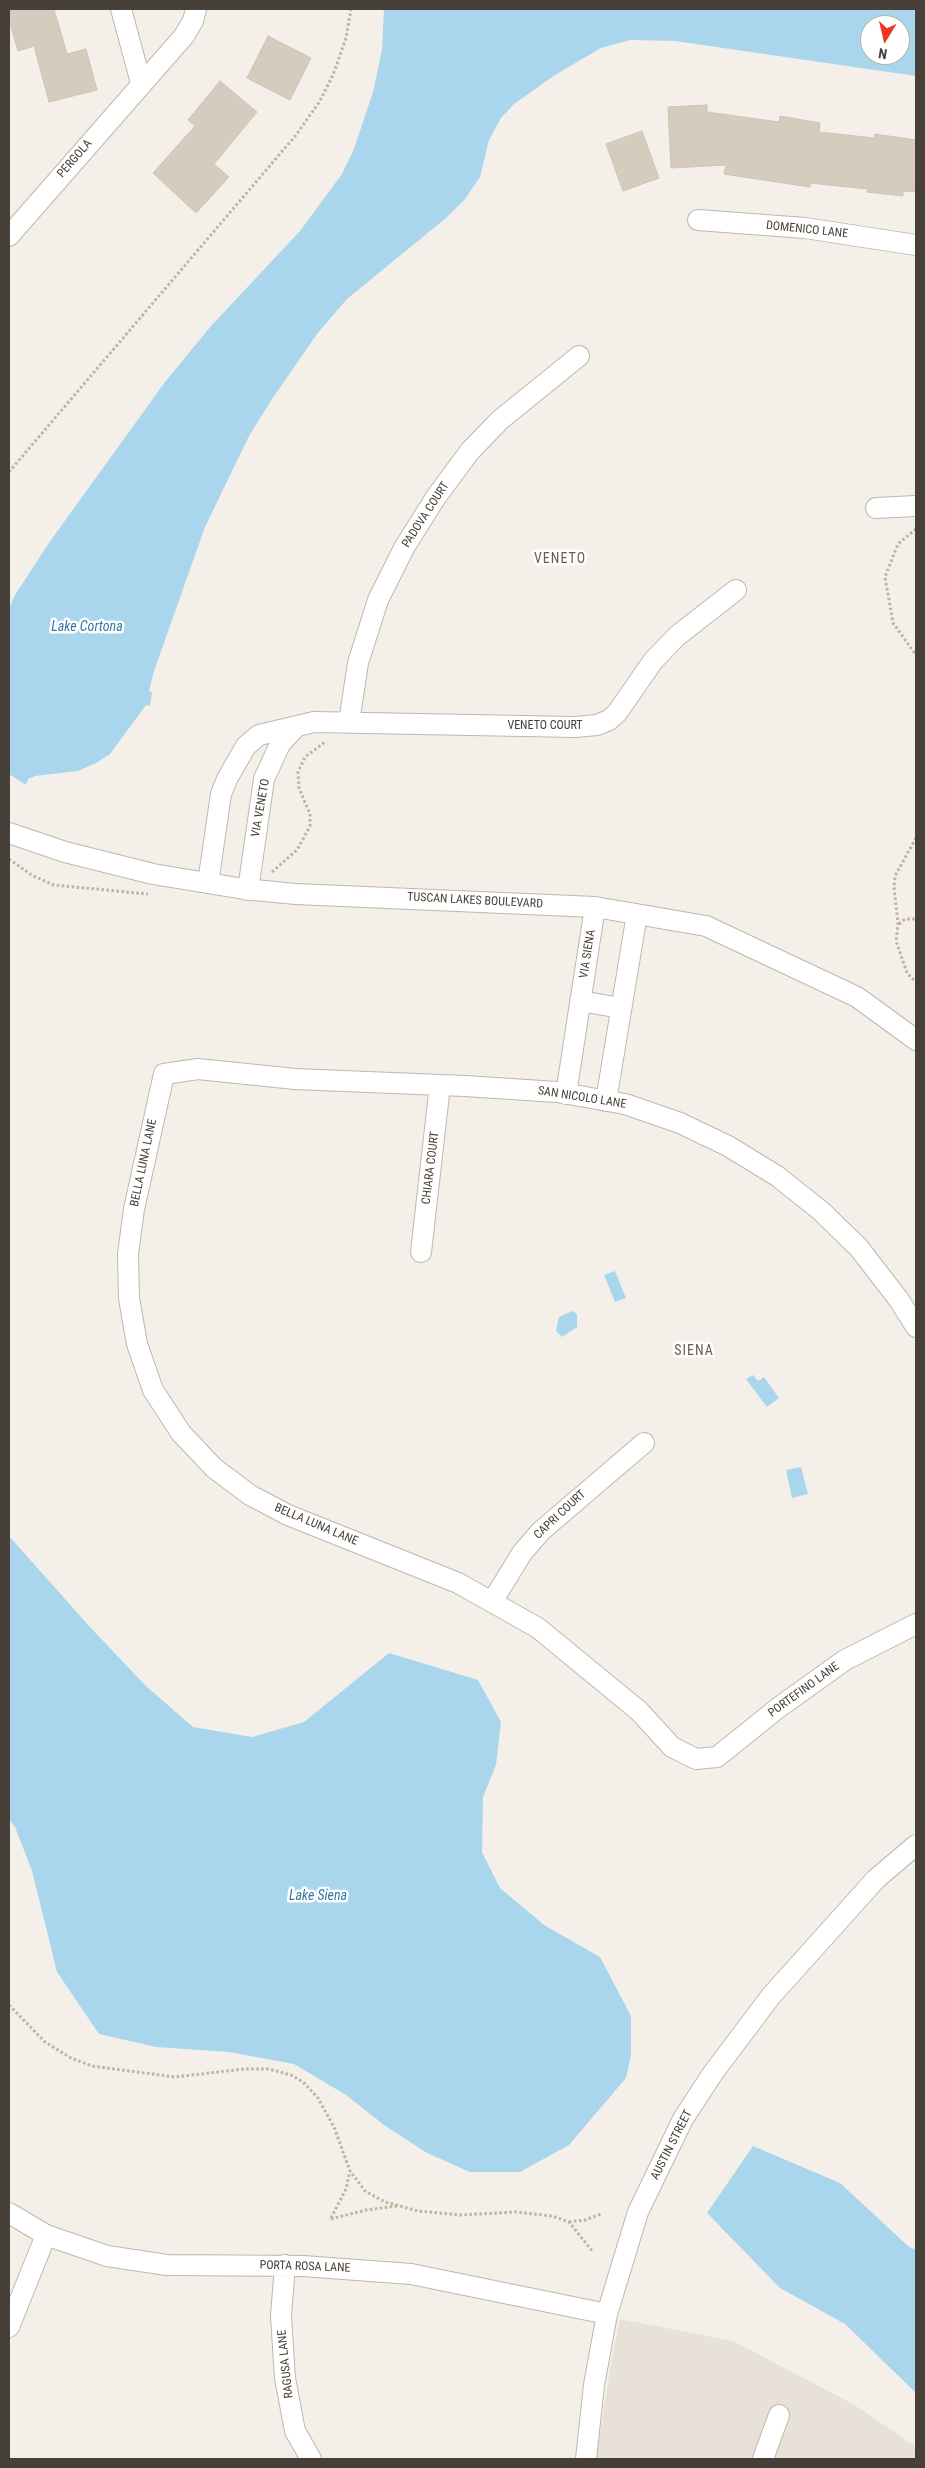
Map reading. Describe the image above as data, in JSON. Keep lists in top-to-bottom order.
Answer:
{
  "streets": {
    "street": [
      "PERGOLA",
      "DOMENICO LANE",
      "PADOVA COURT",
      "VENETO COURT",
      "VIA VENETO",
      "TUSCAN LAKES BOULEVARD",
      "VIA SIENA",
      "SAN NICOLO LANE",
      "BELLA LUNA LANE",
      "CHIARA COURT",
      "CAPRI COURT",
      "PORTEFINO LANE",
      "AUSTIN STREET",
      "PORTA ROSA LANE",
      "RAGUSA LANE"
    ]
  },
  "crossings": [
    ["PADOVA COURT", "VENETO COURT"],
    ["VENETO COURT", "VIA VENETO"],
    ["VIA VENETO", "TUSCAN LAKES BOULEVARD"],
    ["TUSCAN LAKES BOULEVARD", "VIA SIENA"],
    ["VIA SIENA", "SAN NICOLO LANE"],
    ["SAN NICOLO LANE", "BELLA LUNA LANE"],
    ["SAN NICOLO LANE", "CHIARA COURT"],
    ["BELLA LUNA LANE", "CAPRI COURT"],
    ["BELLA LUNA LANE", "PORTEFINO LANE"],
    ["AUSTIN STREET", "PORTA ROSA LANE"],
    ["PORTA ROSA LANE", "RAGUSA LANE"]
  ],
  "districts": ["VENETO", "SIENA"],
  "water": ["Lake Cortona", "Lake Siena"],
  "north": "bottom"
}
